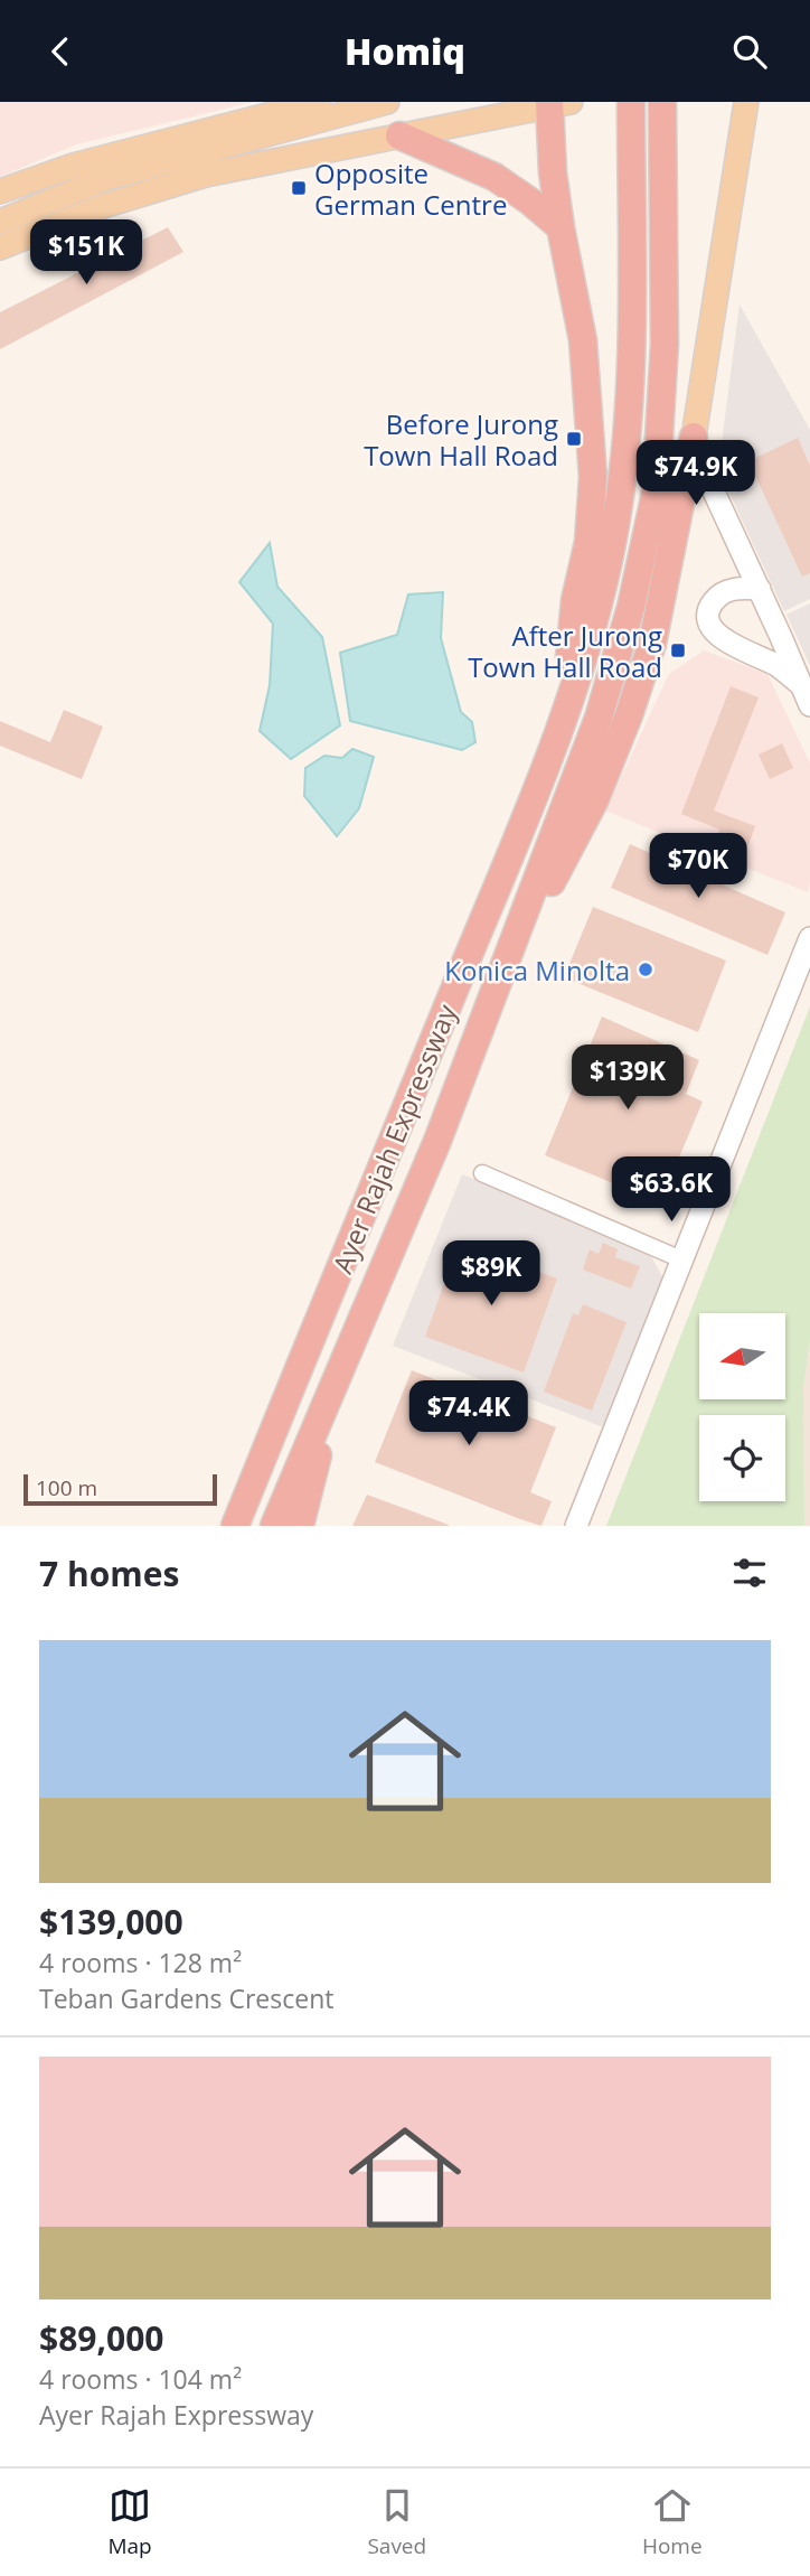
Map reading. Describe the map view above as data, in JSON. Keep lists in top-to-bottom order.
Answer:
{
  "streets": {
    "highway": ["Ayer Rajah Expressway"]
  },
  "places": {
    "transit": ["Opposite German Centre", "Before Jurong Town Hall Road", "After Jurong Town Hall Road"],
    "other": ["Konica Minolta"]
  },
  "scale_bar": "100 m",
  "north": "left",
  "page": {
    "header": "Homiq",
    "price": [
      "$151K",
      "$74.9K",
      "$70K",
      "$139K",
      "$63.6K",
      "$89K",
      "$74.4K"
    ],
    "scale": "100 m",
    "heading": "7 homes",
    "list": [
      {
        "name": "$139,000",
        "note": "4 rooms · 128 m² · Teban Gardens Crescent"
      },
      {
        "name": "$89,000",
        "note": "4 rooms · 104 m² · Ayer Rajah Expressway"
      }
    ],
    "tabs": ["Map", "Saved", "Home"]
  }
}
